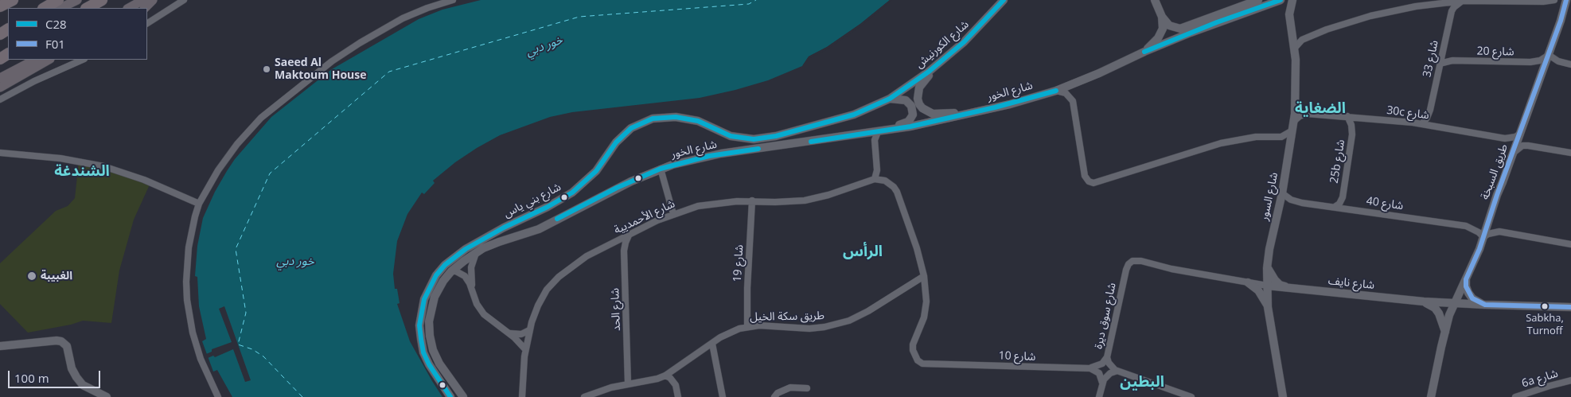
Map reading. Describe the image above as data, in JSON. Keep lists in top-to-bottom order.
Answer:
{
  "streets": {
    "main road": [
      "شارع الكورنيش",
      "شارع الخور",
      "طريق السبخة",
      "شارع السور",
      "شارع بني ياس",
      "شارع نايف"
    ],
    "street": [
      "شارع 20",
      "شارع 33",
      "30c شارع",
      "25b شارع",
      "شارع 40",
      "شارع الأحمديية",
      "شارع 19",
      "شارع الحد",
      "شارع سوق ديرة",
      "طريق سكة الخيل",
      "شارع 10",
      "6a شارع"
    ]
  },
  "crossings": [
    ["شارع الكورنيش", "شارع بني ياس"],
    ["شارع 20", "شارع 33"],
    ["شارع 20", "طريق السبخة"],
    ["شارع 33", "30c شارع"],
    ["30c شارع", "25b شارع"],
    ["30c شارع", "طريق السبخة"],
    ["30c شارع", "شارع السور"],
    ["25b شارع", "شارع 40"],
    ["طريق السبخة", "شارع 40"],
    ["طريق السبخة", "شارع نايف"],
    ["شارع السور", "شارع 40"],
    ["شارع السور", "شارع نايف"],
    ["شارع الأحمديية", "شارع 19"],
    ["شارع الأحمديية", "شارع الحد"],
    ["شارع 19", "طريق سكة الخيل"],
    ["شارع نايف", "شارع سوق ديرة"],
    ["شارع الحد", "طريق سكة الخيل"],
    ["شارع سوق ديرة", "شارع 10"],
    ["طريق سكة الخيل", "شارع 10"]
  ],
  "districts": [
    "الضغاية",
    "الشندغة",
    "الرأس",
    "البطين"
  ],
  "water": ["خور دبي"],
  "places": ["Saeed Al Maktoum House", "الغبيبة", "Sabkha, Turnoff"],
  "lines": ["transit line C28", "transit line F01"],
  "legend": ["C28", "F01"],
  "scale_bar": "100 m"
}
